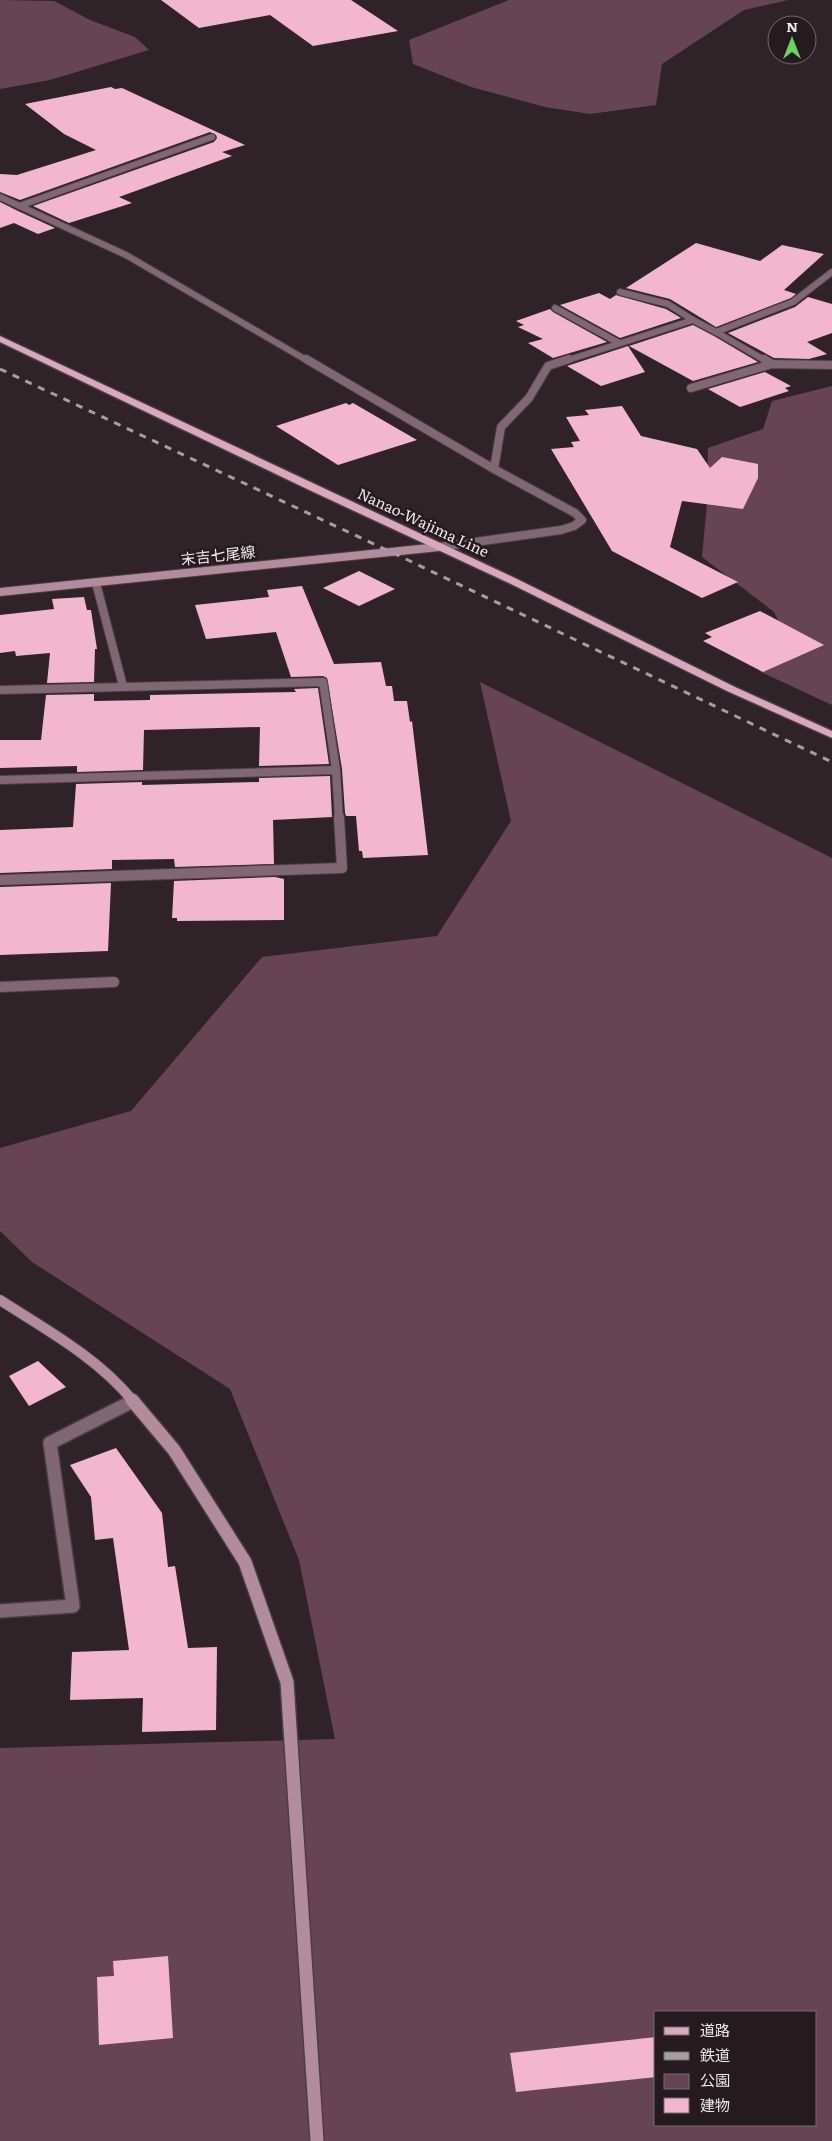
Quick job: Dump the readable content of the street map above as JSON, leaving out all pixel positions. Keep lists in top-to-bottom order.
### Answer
{
  "streets": {
    "main road": ["Nanao-Wajima Line"],
    "street": ["末吉七尾線"]
  },
  "crossings": [
    ["Nanao-Wajima Line", "末吉七尾線"]
  ],
  "legend": [
    "道路",
    "鉄道",
    "公園",
    "建物"
  ],
  "north": "top"
}
